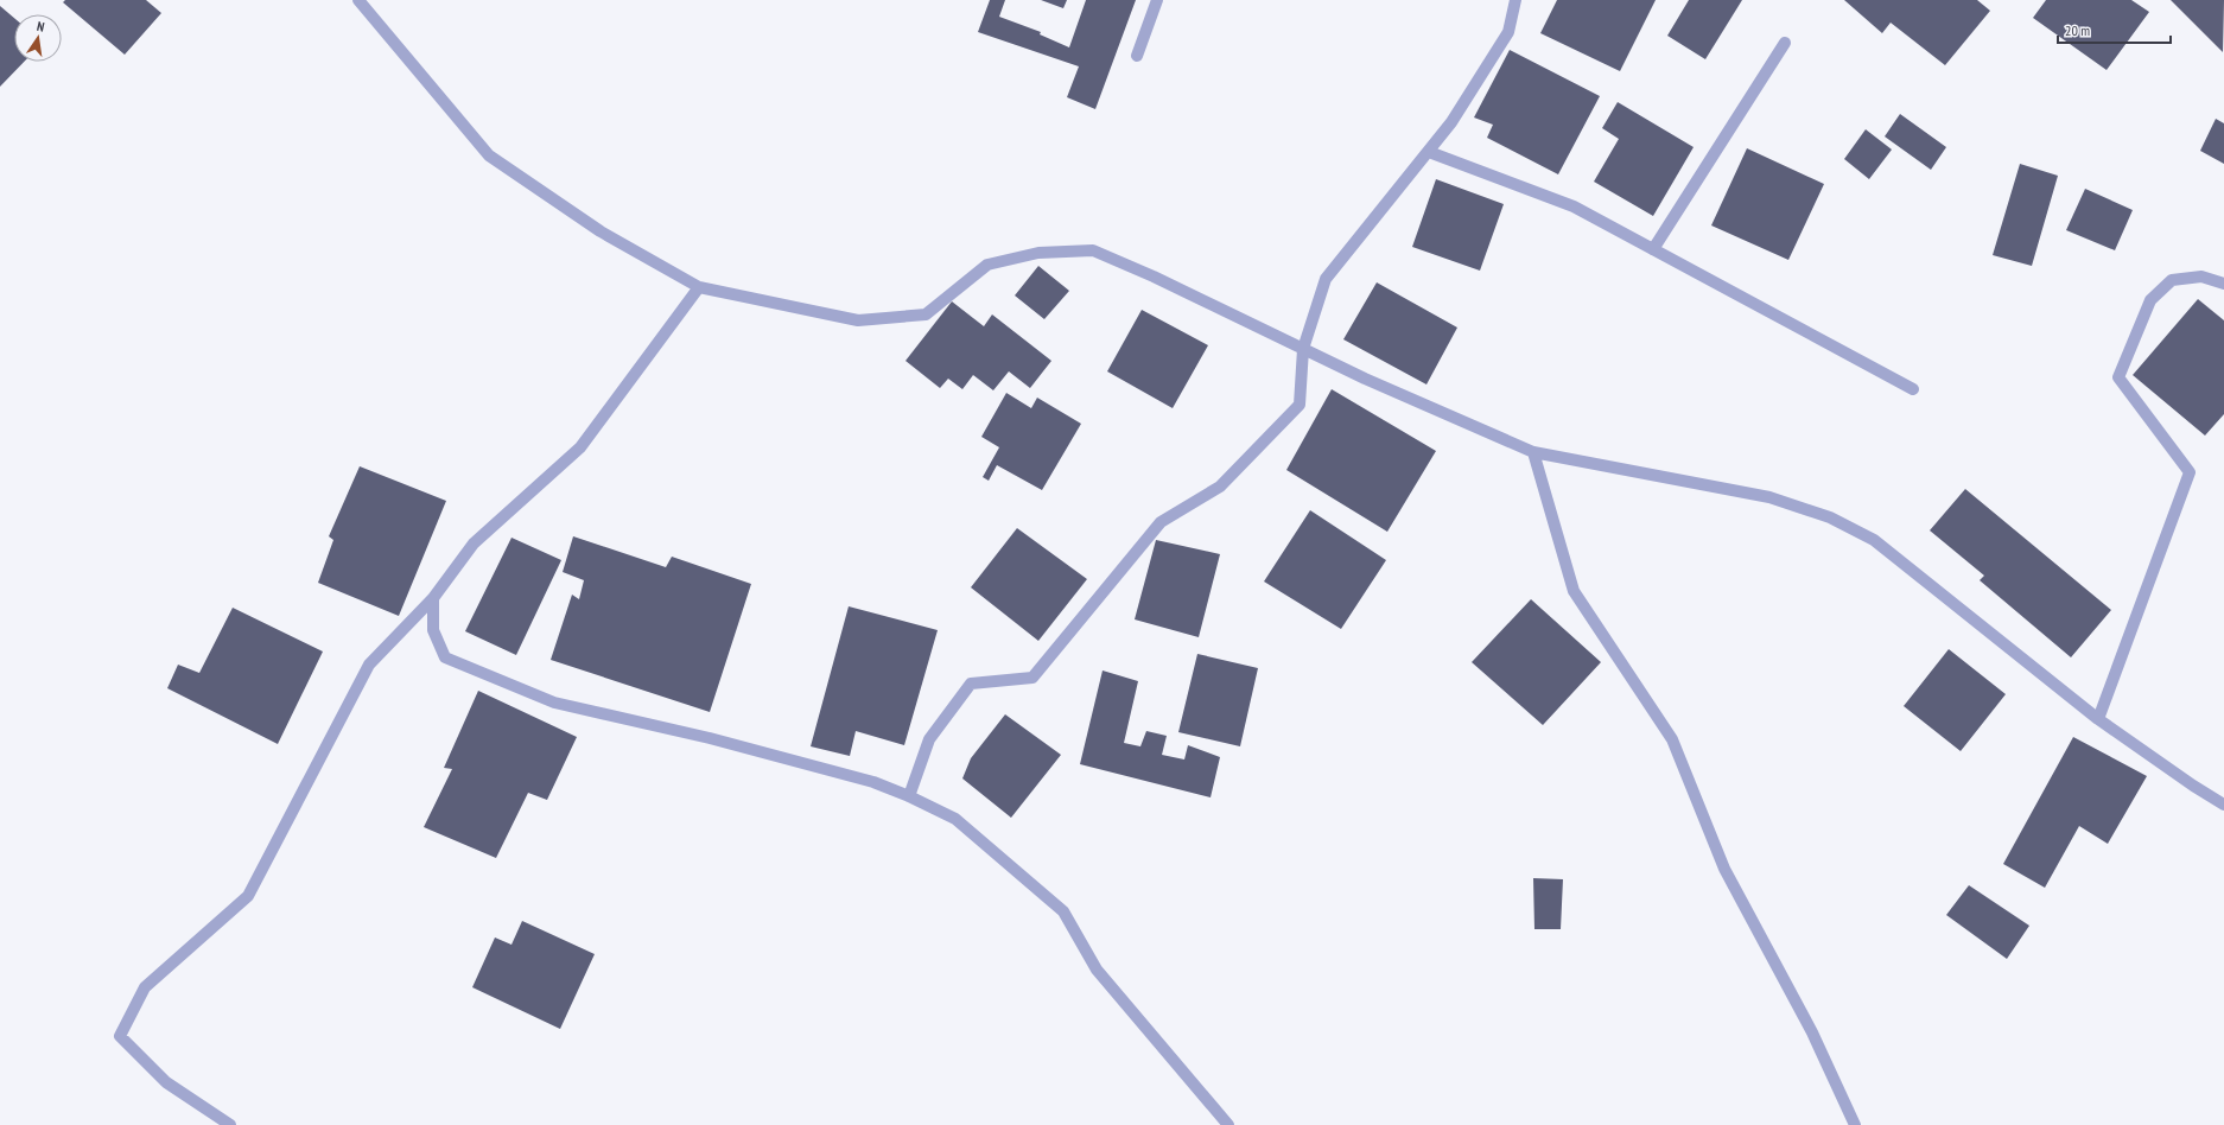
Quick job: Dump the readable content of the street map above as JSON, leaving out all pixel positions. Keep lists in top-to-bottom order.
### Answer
{
  "scale_bar": "20 m",
  "north": "top"
}
